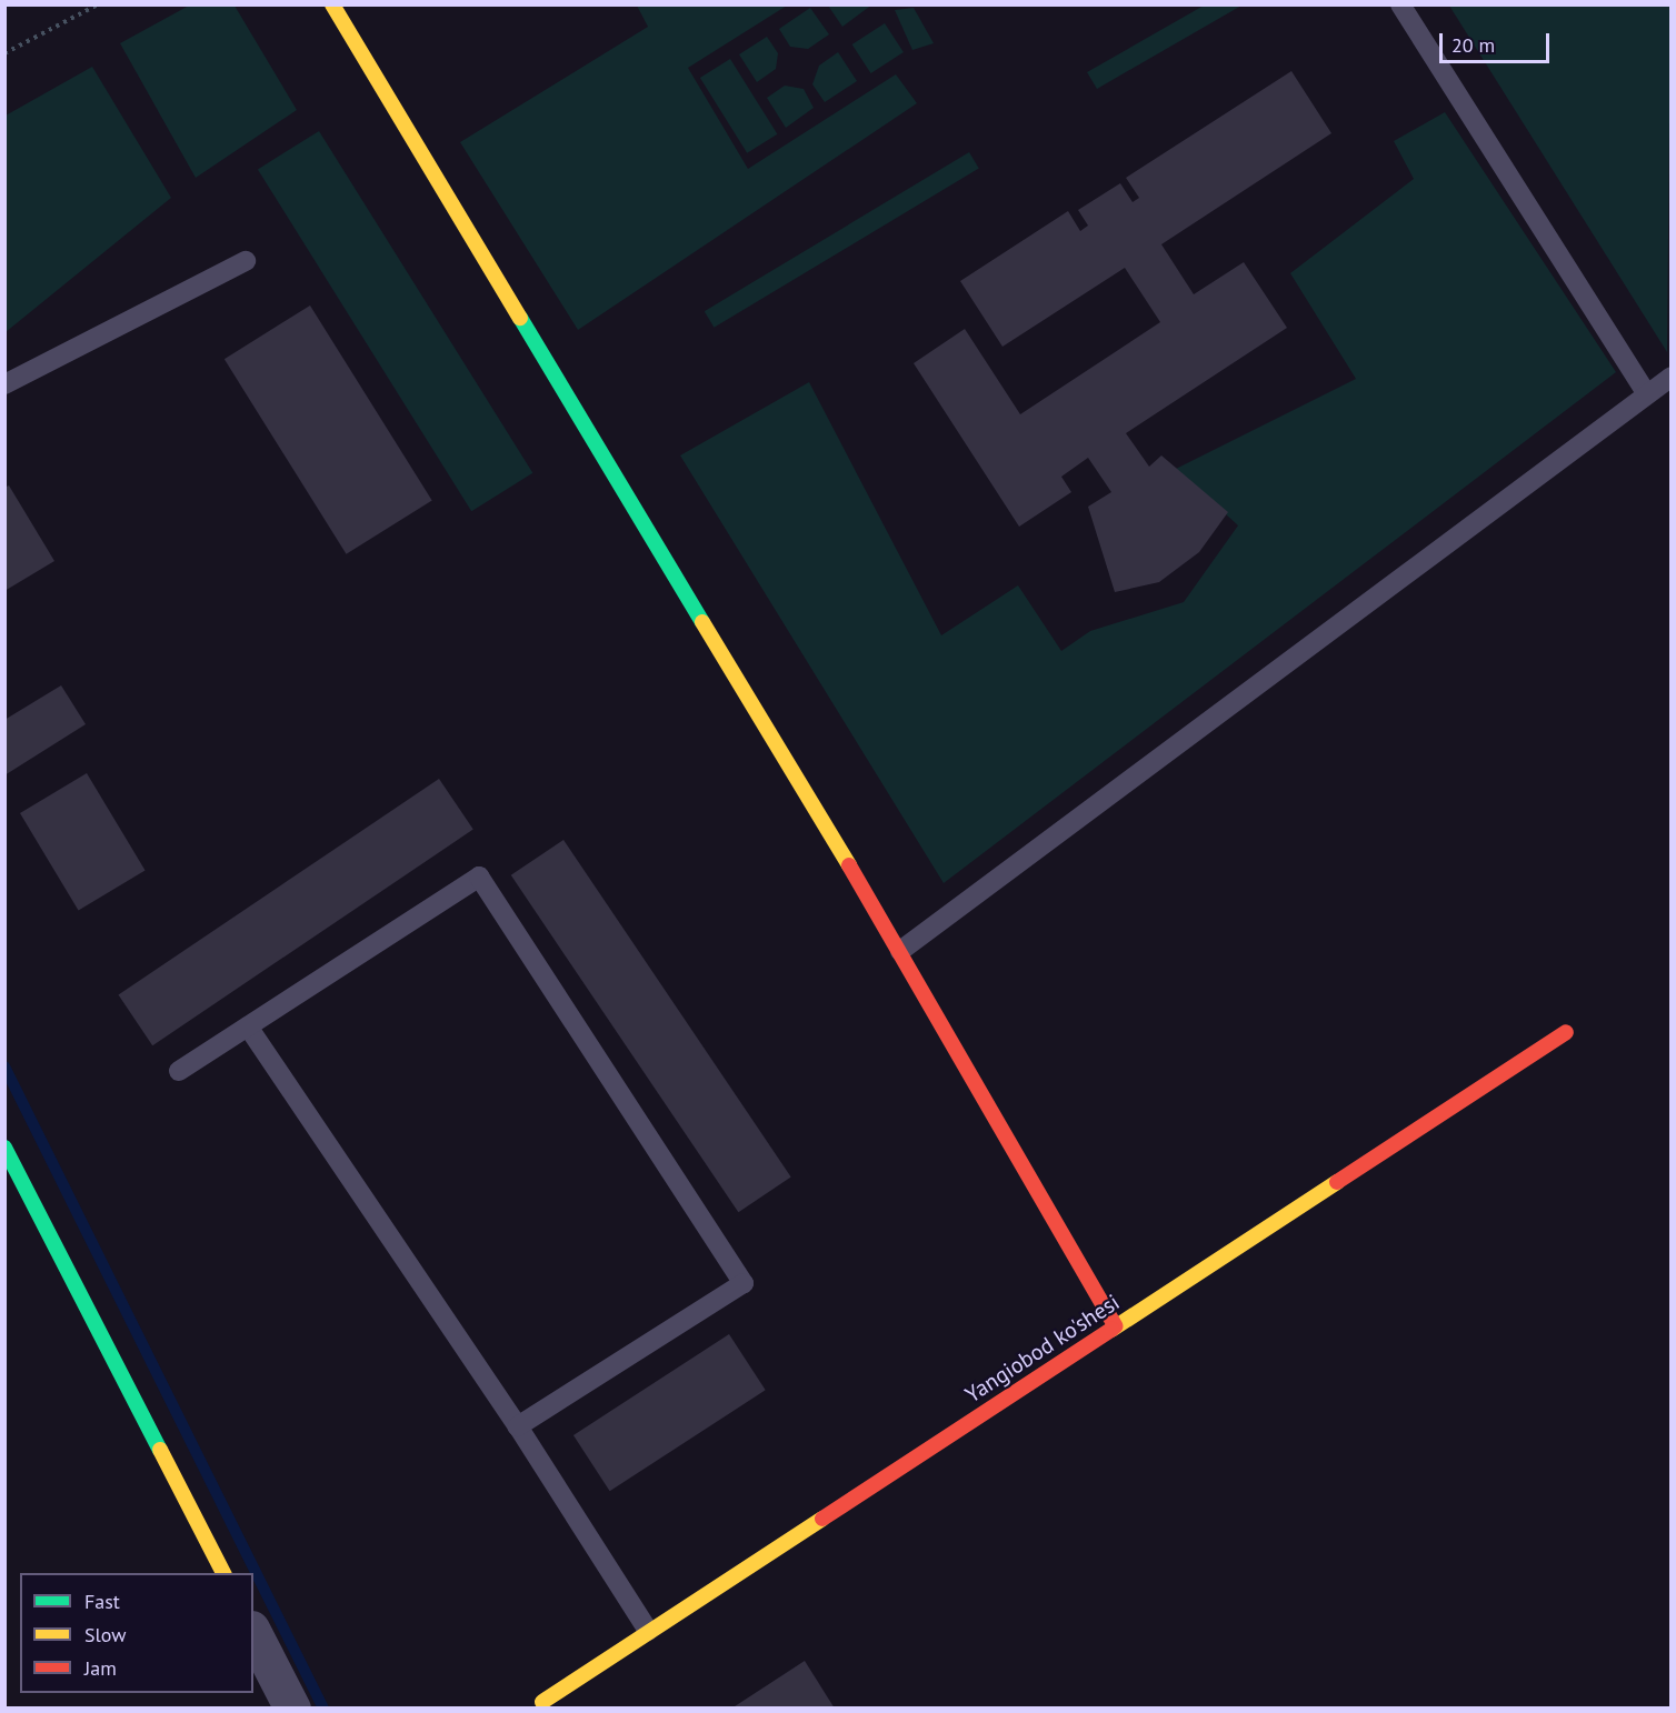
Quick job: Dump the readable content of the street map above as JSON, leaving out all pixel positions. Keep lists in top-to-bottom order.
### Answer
{
  "streets": {
    "street": ["Yangiobod ko'shesi"]
  },
  "legend": ["Fast", "Slow", "Jam"],
  "scale_bar": "20 m"
}
